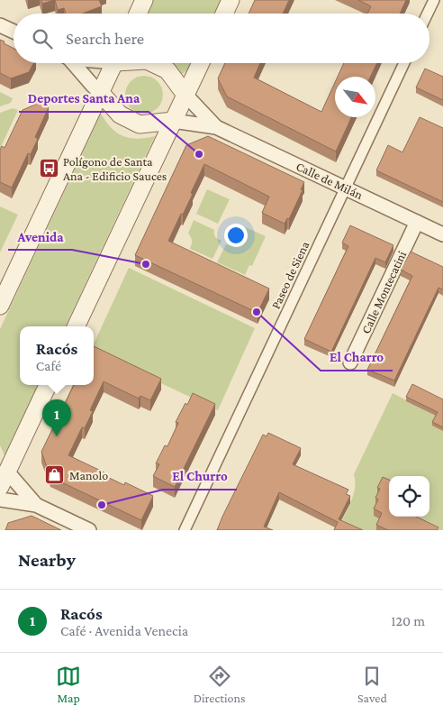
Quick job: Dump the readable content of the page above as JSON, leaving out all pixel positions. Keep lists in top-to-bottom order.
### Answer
{
  "streets": {
    "street": ["Calle de Milán", "Paseo de Siena", "Calle Montecatini"]
  },
  "crossings": [
    ["Calle de Milán", "Paseo de Siena"],
    ["Calle de Milán", "Calle Montecatini"]
  ],
  "places": {
    "other": [
      "Deportes Santa Ana",
      "Avenida",
      "El Charro",
      "El Churro"
    ],
    "bus stop": ["Polígono de Santa Ana - Edificio Sauces"],
    "shop": ["Manolo"]
  },
  "north": "bottom right",
  "page": {
    "search": "Search here",
    "popup": ["Racós", "Café"],
    "pins": "1",
    "heading": "Nearby",
    "list": [
      {
        "mark": "1",
        "name": "Racós",
        "note": "Café · Avenida Venecia",
        "value": "120 m"
      }
    ],
    "nav": ["Map", "Directions", "Saved"]
  }
}
